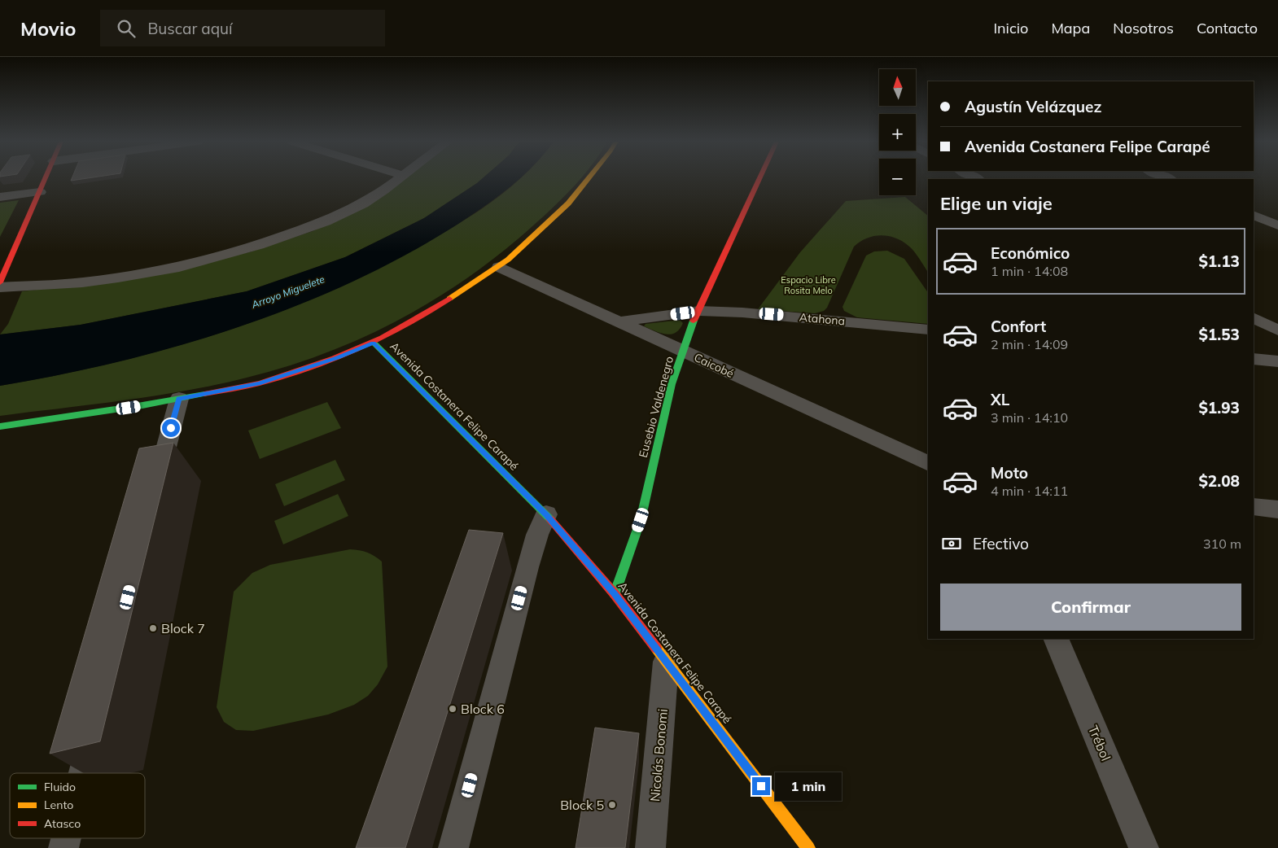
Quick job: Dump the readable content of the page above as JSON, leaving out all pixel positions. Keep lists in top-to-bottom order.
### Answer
{
  "streets": {
    "street": [
      "Atahona",
      "Caicobé",
      "Avenida Costanera Felipe Carapé",
      "Eusebio Valdenegro",
      "Trébol",
      "Nicolás Bonomi"
    ]
  },
  "crossings": [
    ["Atahona", "Caicobé"],
    ["Atahona", "Eusebio Valdenegro"],
    ["Caicobé", "Eusebio Valdenegro"],
    ["Avenida Costanera Felipe Carapé", "Eusebio Valdenegro"],
    ["Avenida Costanera Felipe Carapé", "Nicolás Bonomi"]
  ],
  "water": ["Arroyo Miguelete"],
  "parks": ["Espacio Libre Rosita Melo"],
  "places": ["Block 7", "Block 6", "Block 5"],
  "legend": ["Fluido", "Lento", "Atasco"],
  "north": "top",
  "page": {
    "header": "Movio",
    "search": "Buscar aquí",
    "nav": [
      "Inicio",
      "Mapa",
      "Nosotros",
      "Contacto"
    ],
    "map_buttons": ["+", "−"],
    "banner": ["Agustín Velázquez", "Avenida Costanera Felipe Carapé"],
    "heading": "Elige un viaje",
    "list": [
      {
        "name": "Económico",
        "note": "1 min · 14:08",
        "value": "$1.13"
      },
      {
        "name": "Confort",
        "note": "2 min · 14:09",
        "value": "$1.53"
      },
      {
        "name": "XL",
        "note": "3 min · 14:10",
        "value": "$1.93"
      },
      {
        "name": "Moto",
        "note": "4 min · 14:11",
        "value": "$2.08"
      }
    ],
    "pay": ["Efectivo", "310 m"],
    "buttons": "Confirmar",
    "bubble": "1 min"
  }
}
